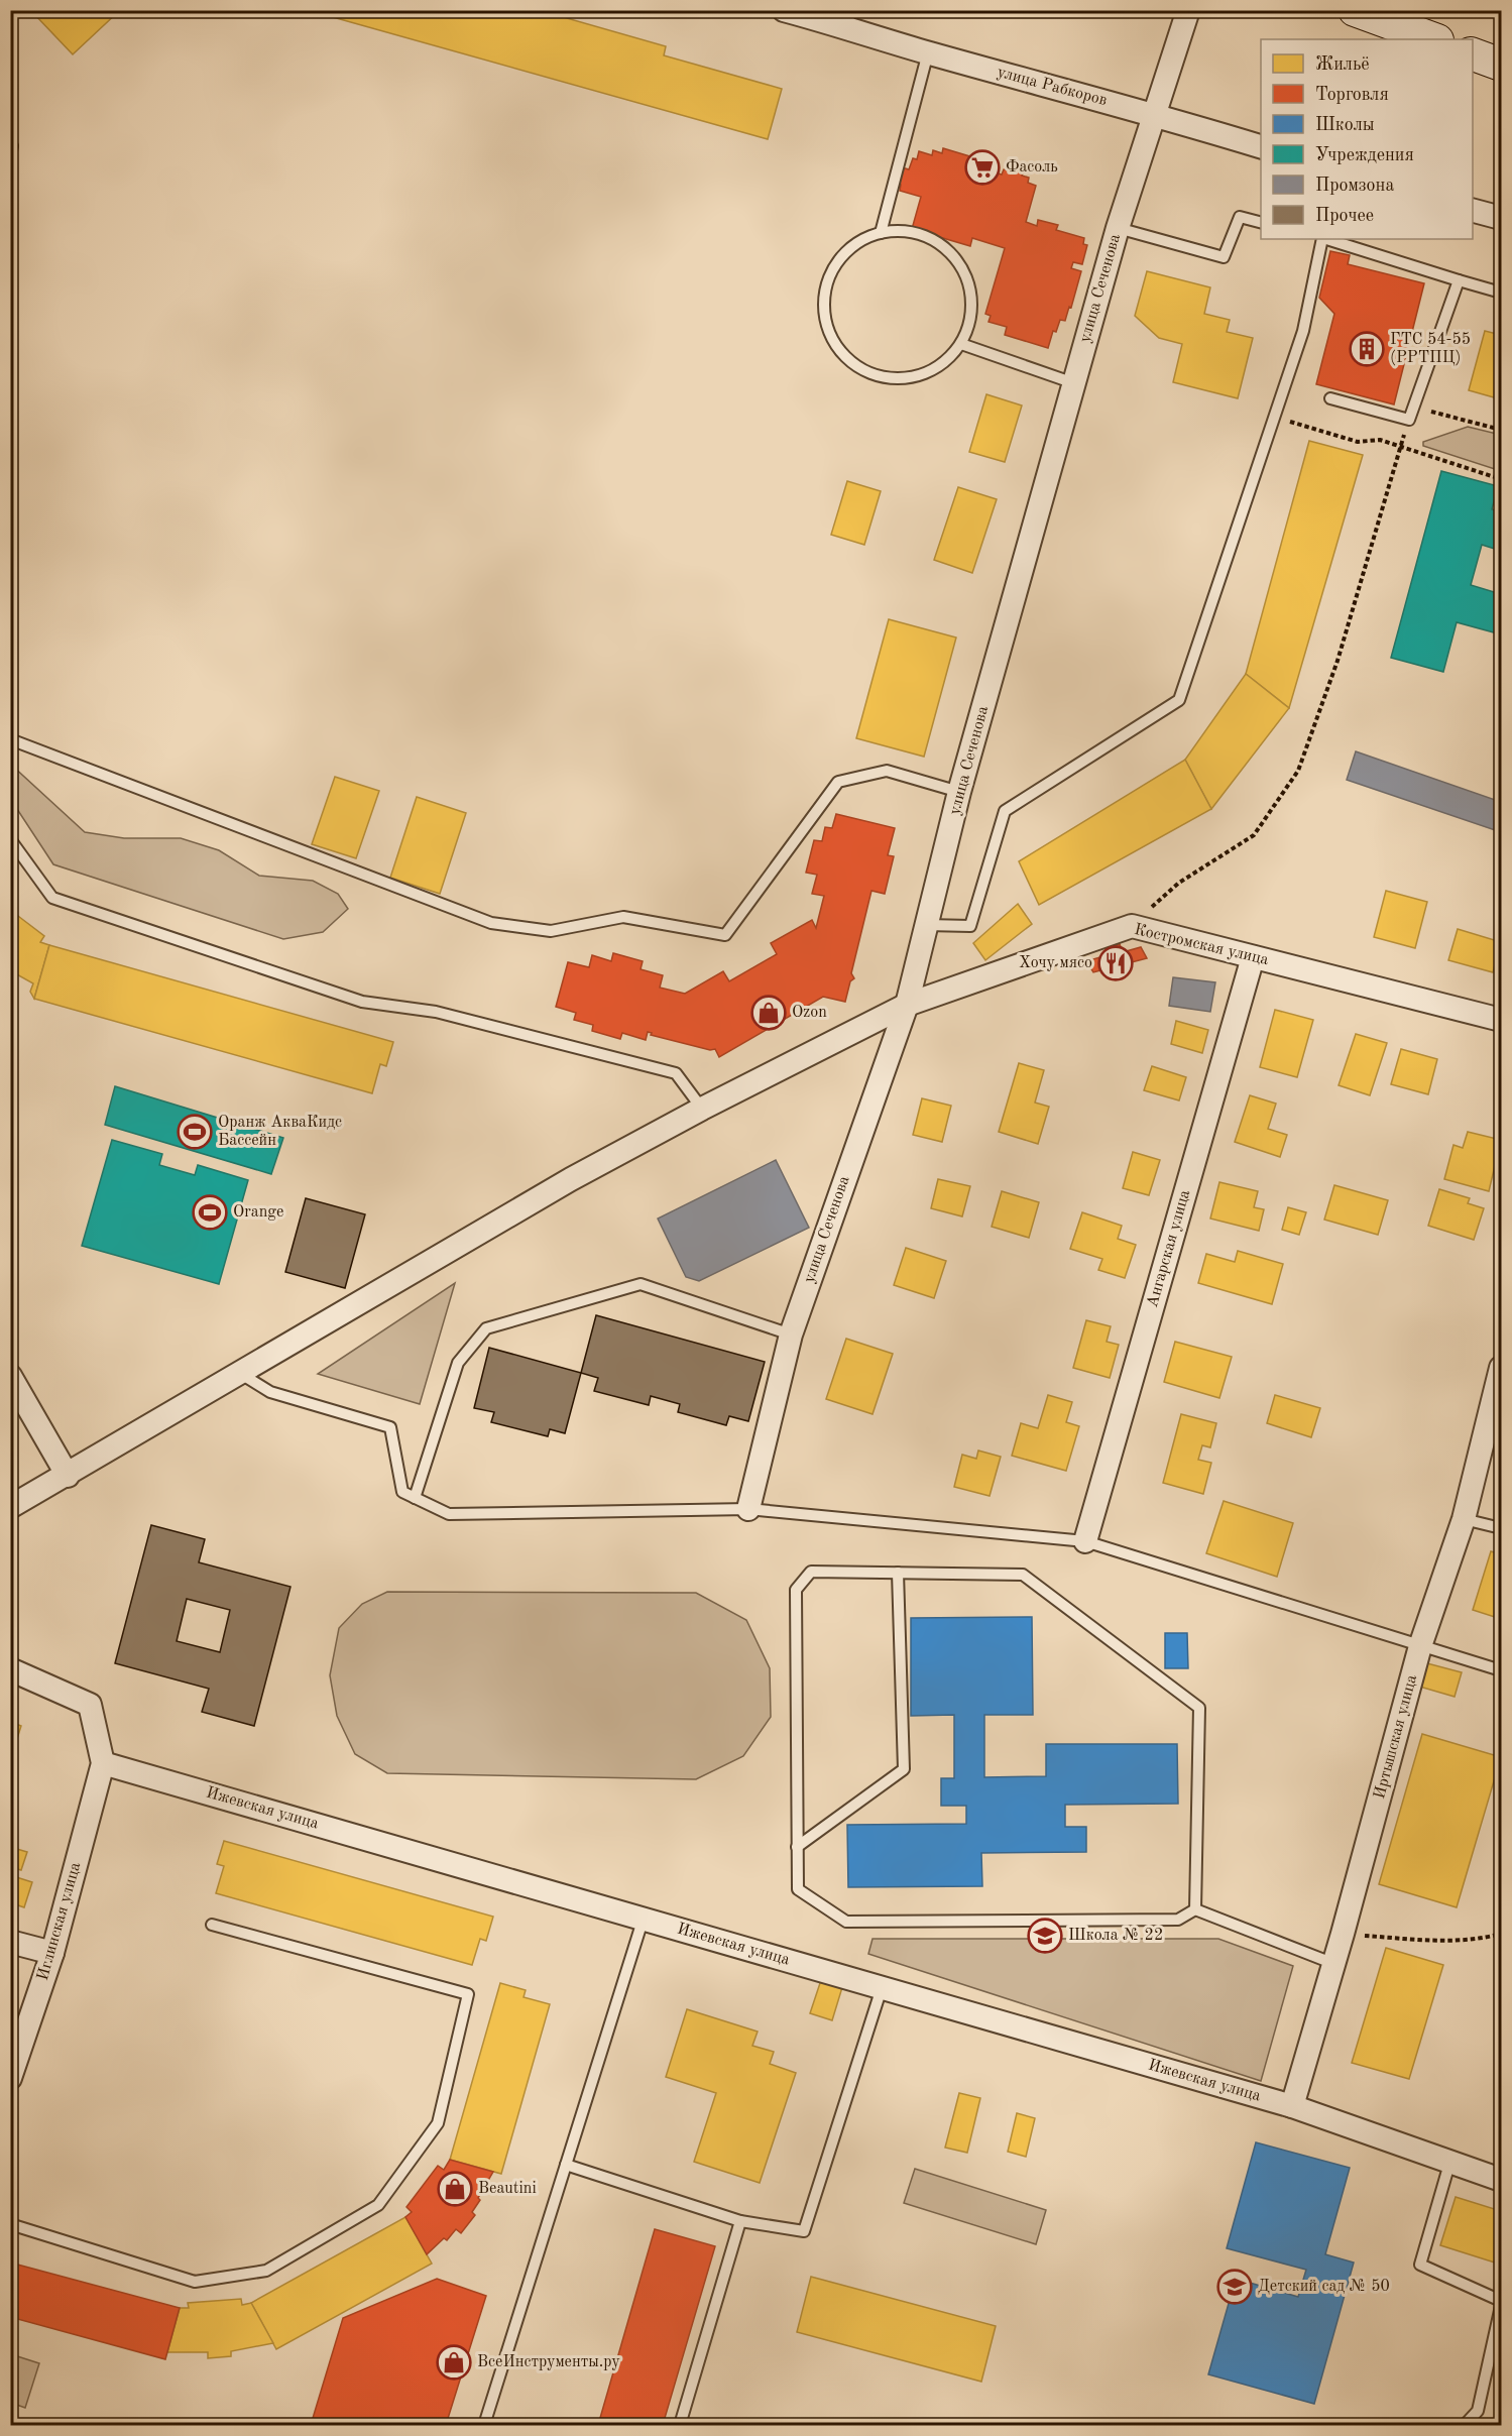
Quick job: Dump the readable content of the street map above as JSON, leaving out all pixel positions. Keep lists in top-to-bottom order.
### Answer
{
  "streets": {
    "street": [
      "улица Рабкоров",
      "улица Сеченова",
      "Костромская улица",
      "Ангарская улица",
      "Иртышская улица",
      "Ижевская улица",
      "Иглинская улица"
    ]
  },
  "crossings": [
    ["улица Рабкоров", "улица Сеченова"],
    ["улица Сеченова", "Костромская улица"],
    ["Костромская улица", "Ангарская улица"],
    ["Иртышская улица", "Ижевская улица"],
    ["Ижевская улица", "Иглинская улица"]
  ],
  "places": {
    "supermarket": ["Фасоль"],
    "building": ["ГТС 54-55 (РРТПЦ)"],
    "restaurant": ["Хочу мясо"],
    "shop": ["Ozon", "Beautini", "ВсеИнструменты.ру"],
    "sports": ["Оранж АкваКидс Бассейн", "Orange"],
    "school or university": ["Школа № 22", "Детский сад № 50"]
  },
  "legend": [
    "Жильё",
    "Торговля",
    "Школы",
    "Учреждения",
    "Промзона",
    "Прочее"
  ]
}
